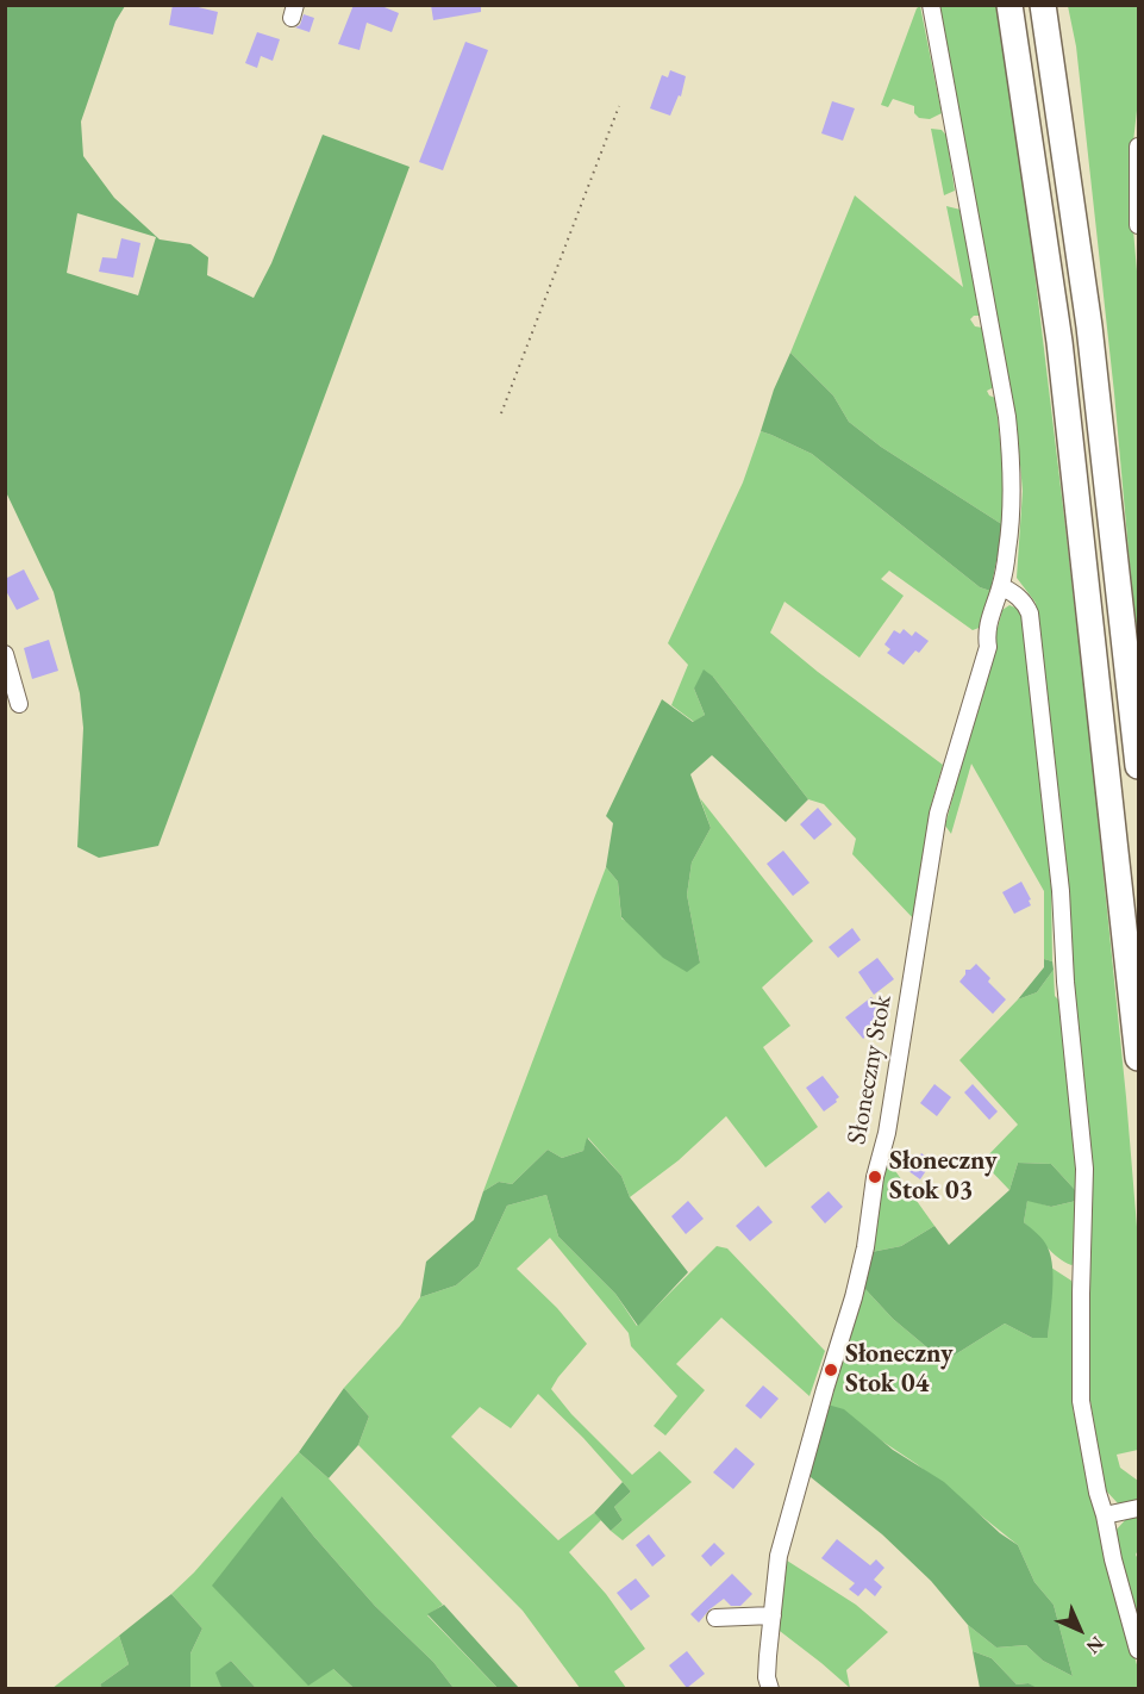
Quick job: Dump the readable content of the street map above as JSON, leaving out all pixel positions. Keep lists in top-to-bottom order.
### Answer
{
  "streets": {
    "street": ["Słoneczny Stok"]
  },
  "places": ["Słoneczny Stok 03", "Słoneczny Stok 04"],
  "north": "bottom right"
}
